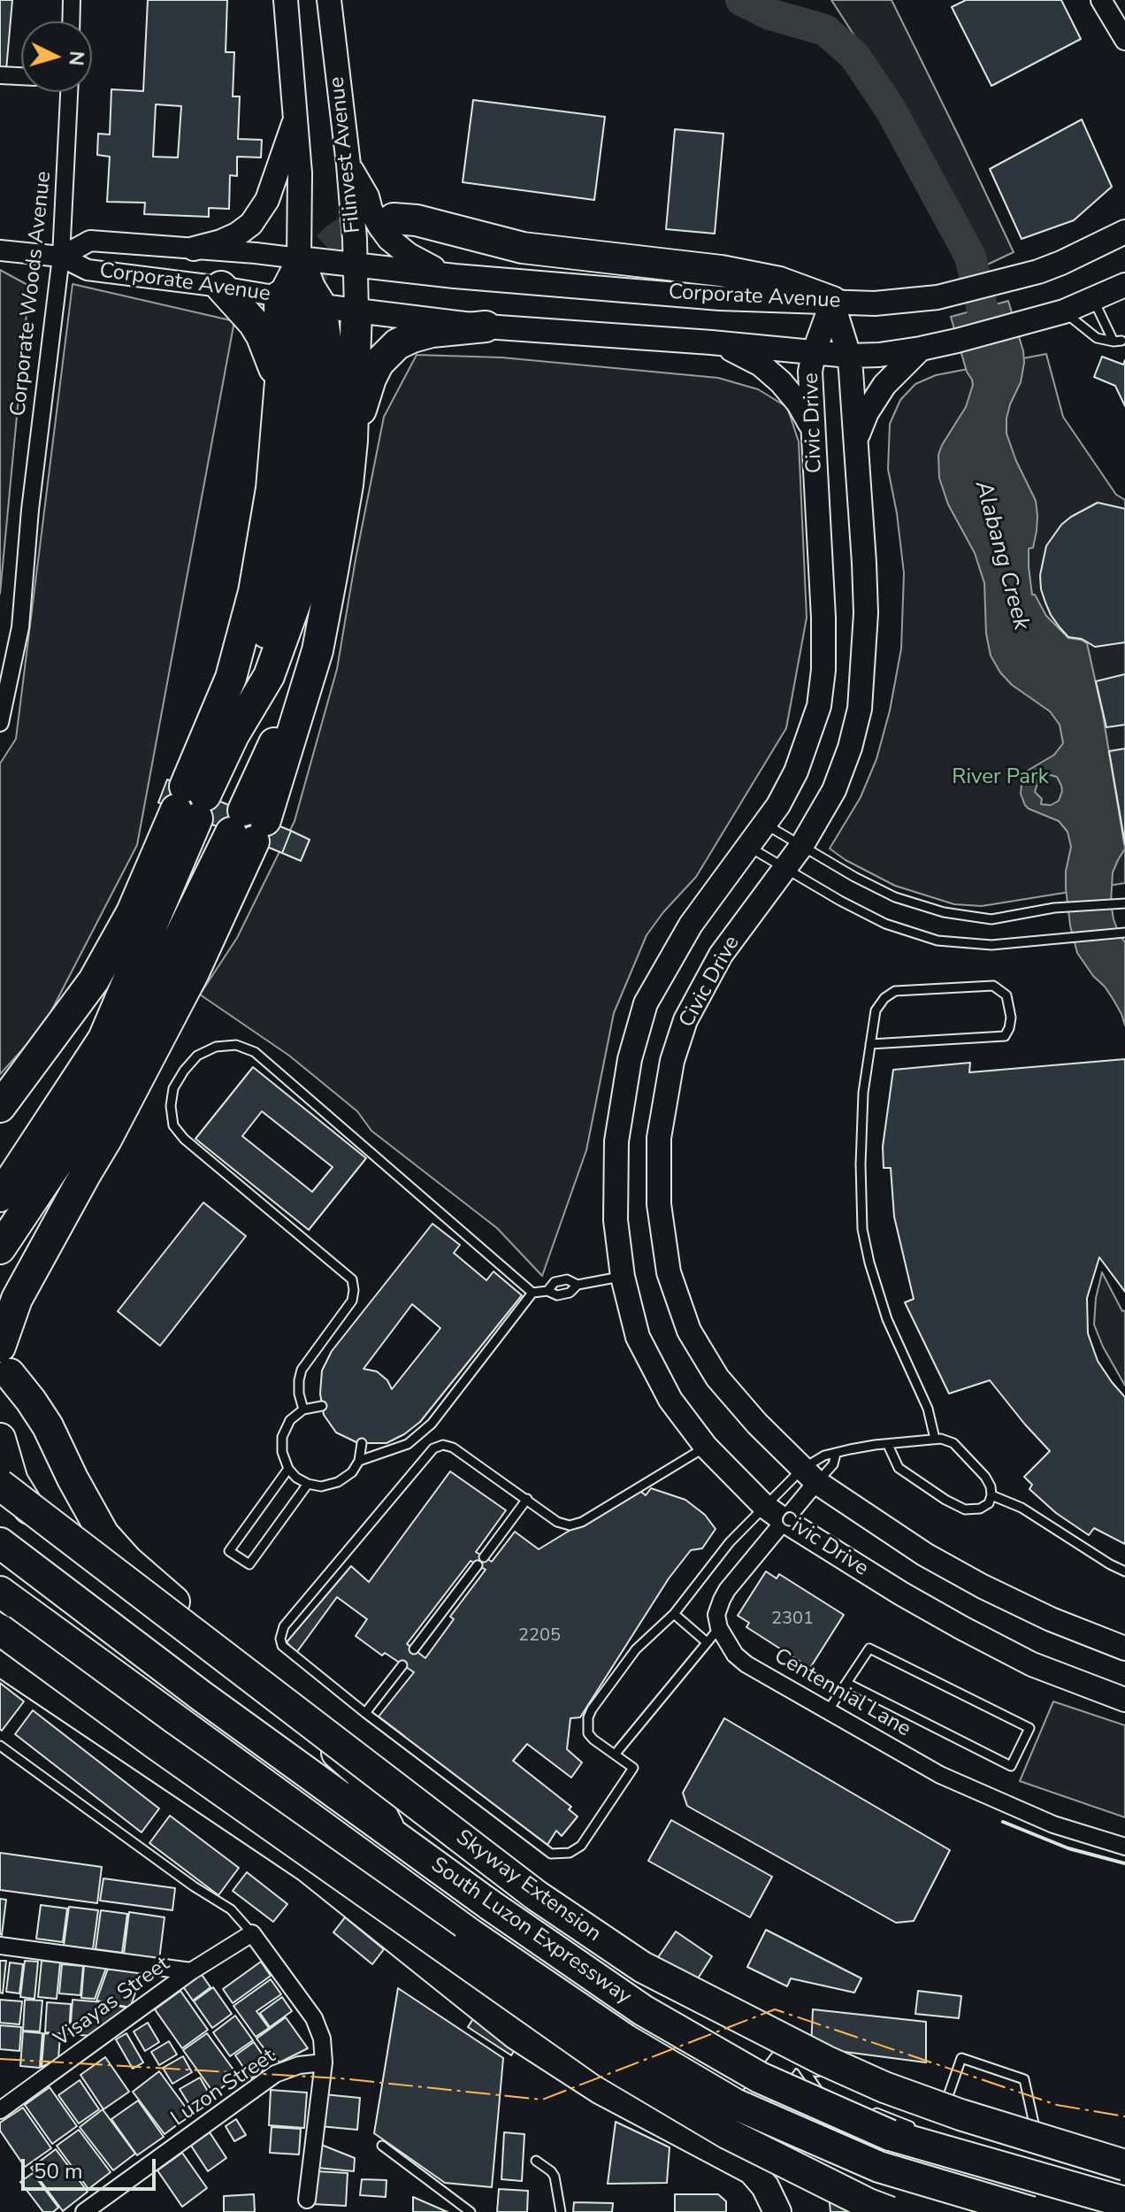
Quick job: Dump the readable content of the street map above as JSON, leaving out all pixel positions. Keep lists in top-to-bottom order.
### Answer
{
  "streets": {
    "highway": ["Skyway Extension", "South Luzon Expressway"],
    "main road": ["Filinvest Avenue", "Corporate Avenue", "Civic Drive"],
    "street": [
      "Corporate Woods Avenue",
      "Centennial Lane",
      "Visayas Street",
      "Luzon Street"
    ]
  },
  "crossings": [
    ["Filinvest Avenue", "Corporate Avenue"],
    ["Corporate Avenue", "Corporate Woods Avenue"],
    ["Corporate Avenue", "Civic Drive"]
  ],
  "water": ["Alabang Creek"],
  "parks": ["River Park"],
  "house_numbers": ["2301", "2205"],
  "scale_bar": "50 m",
  "north": "right"
}
